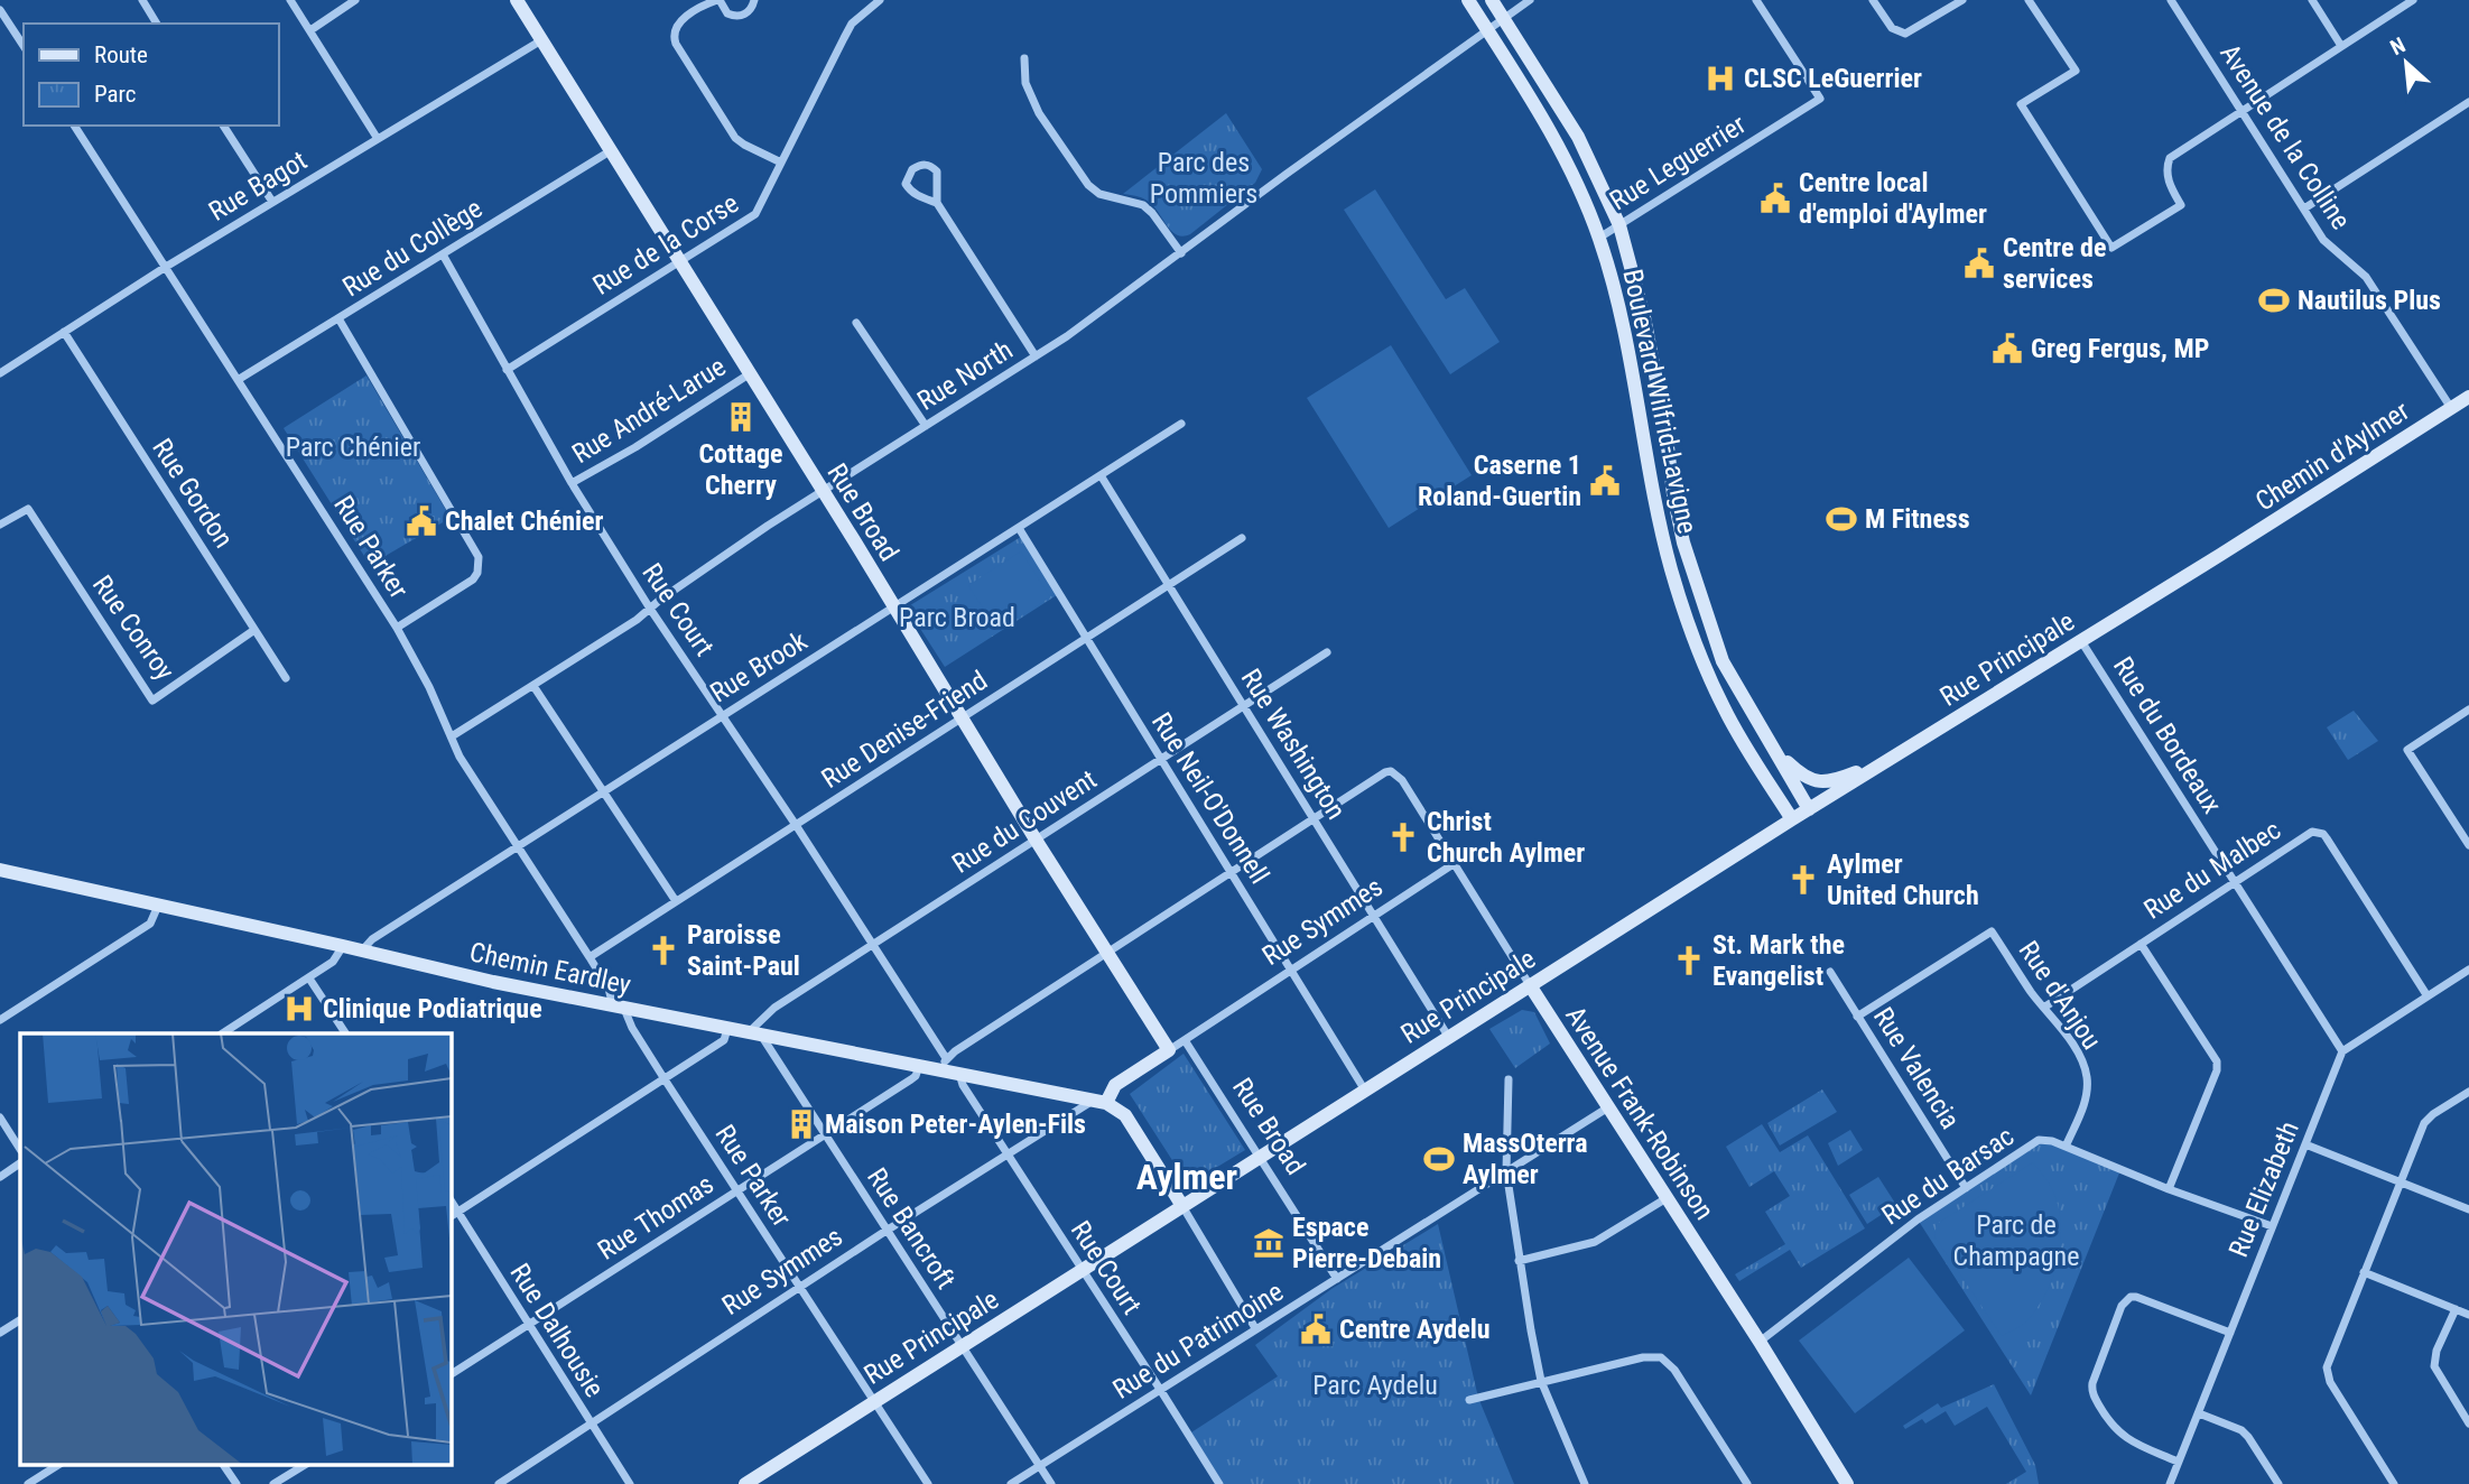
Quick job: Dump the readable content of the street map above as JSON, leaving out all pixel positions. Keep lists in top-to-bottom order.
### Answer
{
  "streets": {
    "main road": [
      "Boulevard Wilfrid-Lavigne",
      "Chemin d'Aylmer",
      "Rue Broad",
      "Rue Principale",
      "Rue Symmes",
      "Chemin Eardley",
      "Avenue Frank-Robinson"
    ],
    "street": [
      "Avenue de la Colline",
      "Rue Leguerrier",
      "Rue Bagot",
      "Rue de la Corse",
      "Rue du Collège",
      "Rue North",
      "Rue André-Larue",
      "Rue Gordon",
      "Rue Parker",
      "Rue Court",
      "Rue Conroy",
      "Rue Brook",
      "Rue Denise-Friend",
      "Rue du Bordeaux",
      "Rue Washington",
      "Rue Neil-O'Donnell",
      "Rue du Couvent",
      "Rue du Malbec",
      "Rue d'Anjou",
      "Rue Valencia",
      "Rue du Barsac",
      "Rue Elizabeth",
      "Rue Thomas",
      "Rue Bancroft",
      "Rue Dalhousie",
      "Rue du Patrimoine"
    ]
  },
  "crossings": [
    ["Avenue de la Colline", "Chemin d'Aylmer"],
    ["Rue Leguerrier", "Boulevard Wilfrid-Lavigne"],
    ["Rue Bagot", "Rue Gordon"],
    ["Rue Bagot", "Rue Broad"],
    ["Rue Bagot", "Rue Parker"],
    ["Rue de la Corse", "Rue Broad"],
    ["Rue de la Corse", "Rue Court"],
    ["Rue du Collège", "Rue Broad"],
    ["Rue du Collège", "Rue Parker"],
    ["Rue du Collège", "Rue Court"],
    ["Rue North", "Boulevard Wilfrid-Lavigne"],
    ["Rue North", "Rue Broad"],
    ["Rue North", "Rue Parker"],
    ["Rue North", "Rue Court"],
    ["Boulevard Wilfrid-Lavigne", "Rue Principale"],
    ["Rue André-Larue", "Rue Broad"],
    ["Rue André-Larue", "Rue Court"],
    ["Chemin d'Aylmer", "Rue Principale"],
    ["Rue Gordon", "Rue Conroy"],
    ["Rue Broad", "Rue Principale"],
    ["Rue Broad", "Rue Brook"],
    ["Rue Broad", "Rue Denise-Friend"],
    ["Rue Broad", "Rue du Couvent"],
    ["Rue Broad", "Rue Symmes"],
    ["Rue Broad", "Rue du Patrimoine"],
    ["Rue Parker", "Rue Principale"],
    ["Rue Parker", "Rue Brook"],
    ["Rue Parker", "Rue Denise-Friend"],
    ["Rue Parker", "Rue Symmes"],
    ["Rue Parker", "Chemin Eardley"],
    ["Rue Parker", "Rue Thomas"],
    ["Rue Court", "Rue Principale"],
    ["Rue Court", "Rue Brook"],
    ["Rue Court", "Rue Denise-Friend"],
    ["Rue Court", "Rue du Couvent"],
    ["Rue Court", "Rue Symmes"],
    ["Rue Court", "Chemin Eardley"],
    ["Rue Court", "Rue du Patrimoine"],
    ["Rue Principale", "Rue du Bordeaux"],
    ["Rue Principale", "Rue Washington"],
    ["Rue Principale", "Rue Neil-O'Donnell"],
    ["Rue Principale", "Avenue Frank-Robinson"],
    ["Rue Principale", "Rue Bancroft"],
    ["Rue Brook", "Rue Washington"],
    ["Rue Brook", "Rue Neil-O'Donnell"],
    ["Rue Brook", "Chemin Eardley"],
    ["Rue Denise-Friend", "Rue Washington"],
    ["Rue Denise-Friend", "Rue Neil-O'Donnell"],
    ["Rue du Bordeaux", "Rue du Malbec"],
    ["Rue du Bordeaux", "Rue Elizabeth"],
    ["Rue Washington", "Rue du Couvent"],
    ["Rue Washington", "Rue Symmes"],
    ["Rue Washington", "Avenue Frank-Robinson"],
    ["Rue Neil-O'Donnell", "Rue du Couvent"],
    ["Rue Neil-O'Donnell", "Rue Symmes"],
    ["Rue du Couvent", "Chemin Eardley"],
    ["Rue du Couvent", "Rue Bancroft"],
    ["Rue du Malbec", "Rue d'Anjou"],
    ["Rue Symmes", "Chemin Eardley"],
    ["Rue Symmes", "Avenue Frank-Robinson"],
    ["Rue Symmes", "Rue Bancroft"],
    ["Rue Symmes", "Rue Dalhousie"],
    ["Chemin Eardley", "Rue Thomas"],
    ["Chemin Eardley", "Rue Bancroft"],
    ["Rue d'Anjou", "Rue Valencia"],
    ["Rue d'Anjou", "Rue du Barsac"],
    ["Rue Valencia", "Rue du Barsac"],
    ["Avenue Frank-Robinson", "Rue du Barsac"],
    ["Avenue Frank-Robinson", "Rue du Patrimoine"],
    ["Rue du Barsac", "Rue Elizabeth"],
    ["Rue Thomas", "Rue Bancroft"],
    ["Rue Thomas", "Rue Dalhousie"],
    ["Rue Bancroft", "Rue du Patrimoine"]
  ],
  "districts": ["Aylmer"],
  "parks": [
    "Parc des Pommiers",
    "Parc Chénier",
    "Parc Broad",
    "Parc de Champagne",
    "Parc Aydelu"
  ],
  "places": {
    "hospital": ["CLSC LeGuerrier", "Clinique Podiatrique"],
    "public building": [
      "Centre local d'emploi d'Aylmer",
      "Centre de services",
      "Greg Fergus, MP",
      "Caserne 1 Roland-Guertin",
      "Chalet Chénier",
      "Centre Aydelu"
    ],
    "sports": ["Nautilus Plus", "M Fitness", "MassOterra Aylmer"],
    "building": ["Cottage Cherry", "Maison Peter-Aylen-Fils"],
    "church": [
      "Christ Church Aylmer",
      "Aylmer United Church",
      "Paroisse Saint-Paul",
      "St. Mark the Evangelist"
    ],
    "museum": ["Espace Pierre-Debain"]
  },
  "legend": ["Route", "Parc"],
  "north": "top left"
}
